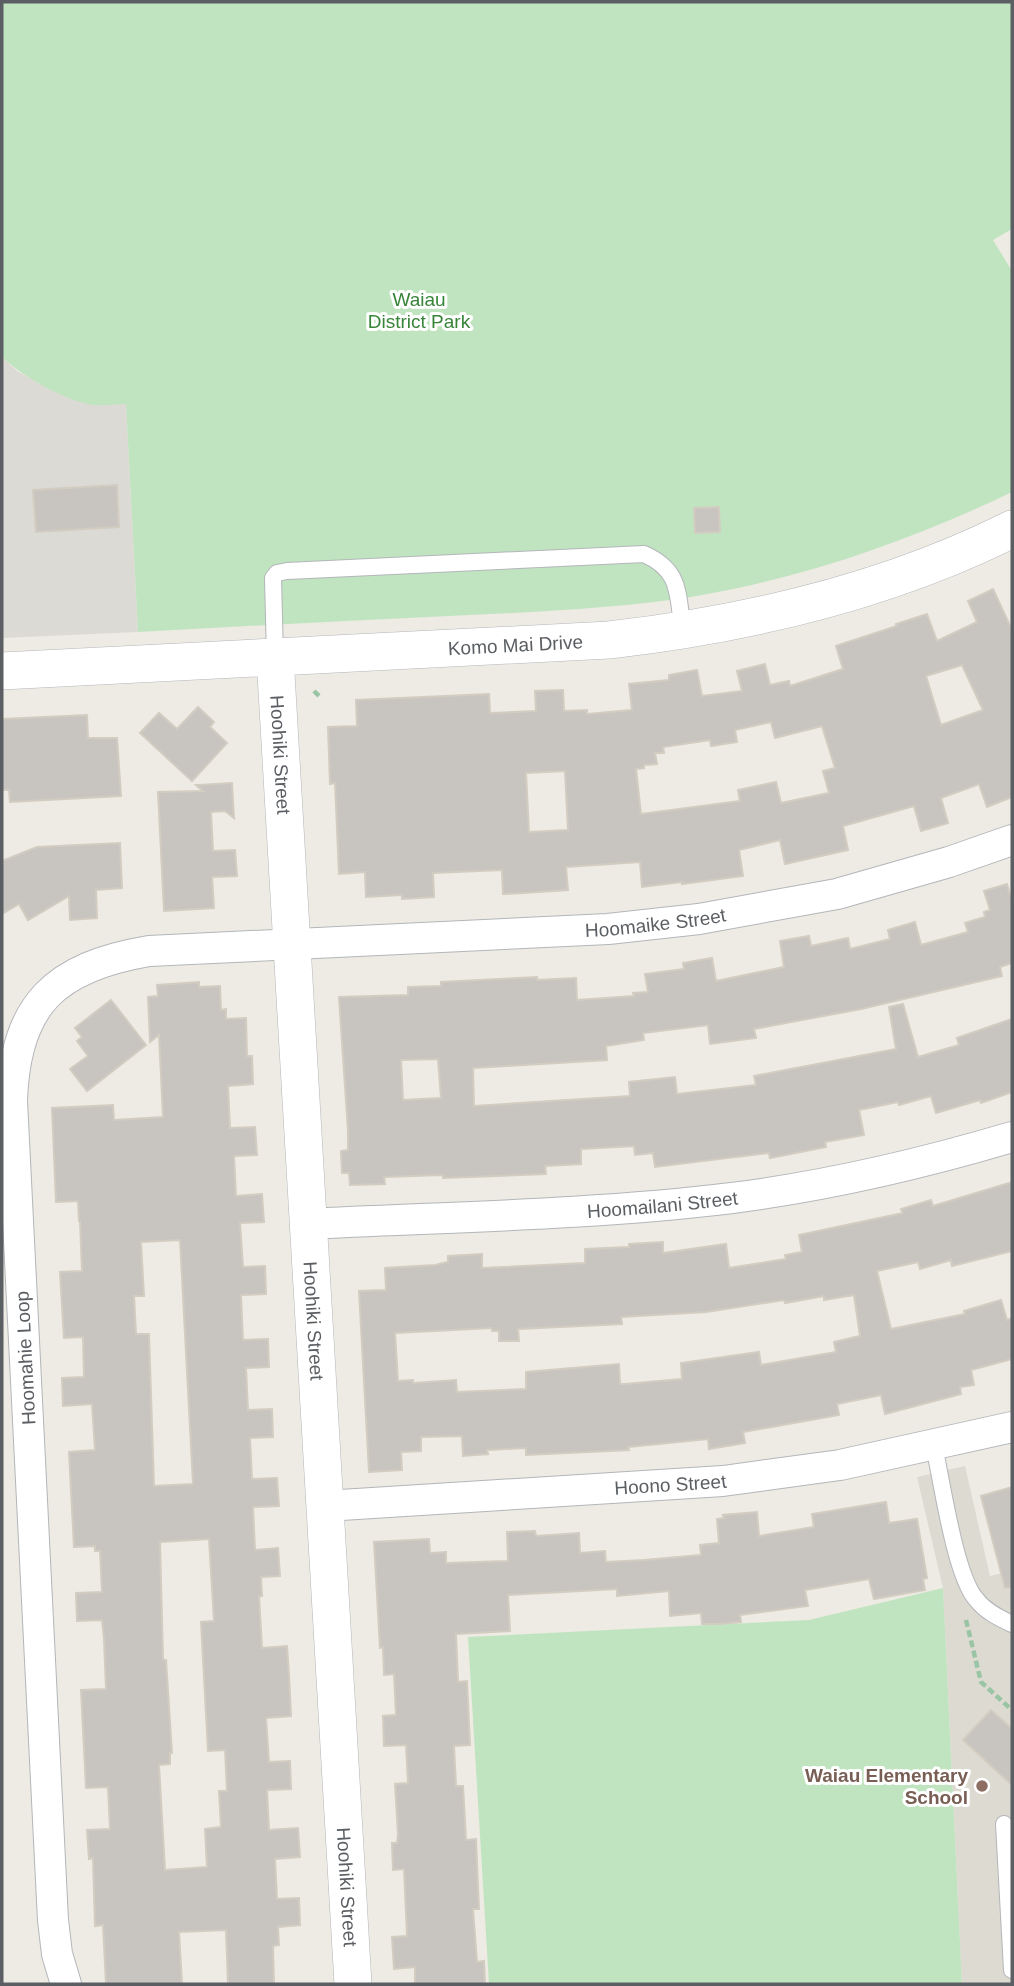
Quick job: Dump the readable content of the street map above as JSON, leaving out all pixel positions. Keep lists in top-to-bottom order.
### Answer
{
  "streets": {
    "street": [
      "Komo Mai Drive",
      "Hoohiki Street",
      "Hoomaike Street",
      "Hoomailani Street",
      "Hoomahie Loop",
      "Hoono Street"
    ]
  },
  "crossings": [
    ["Komo Mai Drive", "Hoohiki Street"],
    ["Hoohiki Street", "Hoomaike Street"],
    ["Hoohiki Street", "Hoomailani Street"],
    ["Hoohiki Street", "Hoomahie Loop"],
    ["Hoohiki Street", "Hoono Street"],
    ["Hoomaike Street", "Hoomahie Loop"]
  ],
  "parks": ["Waiau District Park"],
  "places": ["Waiau Elementary School"]
}
